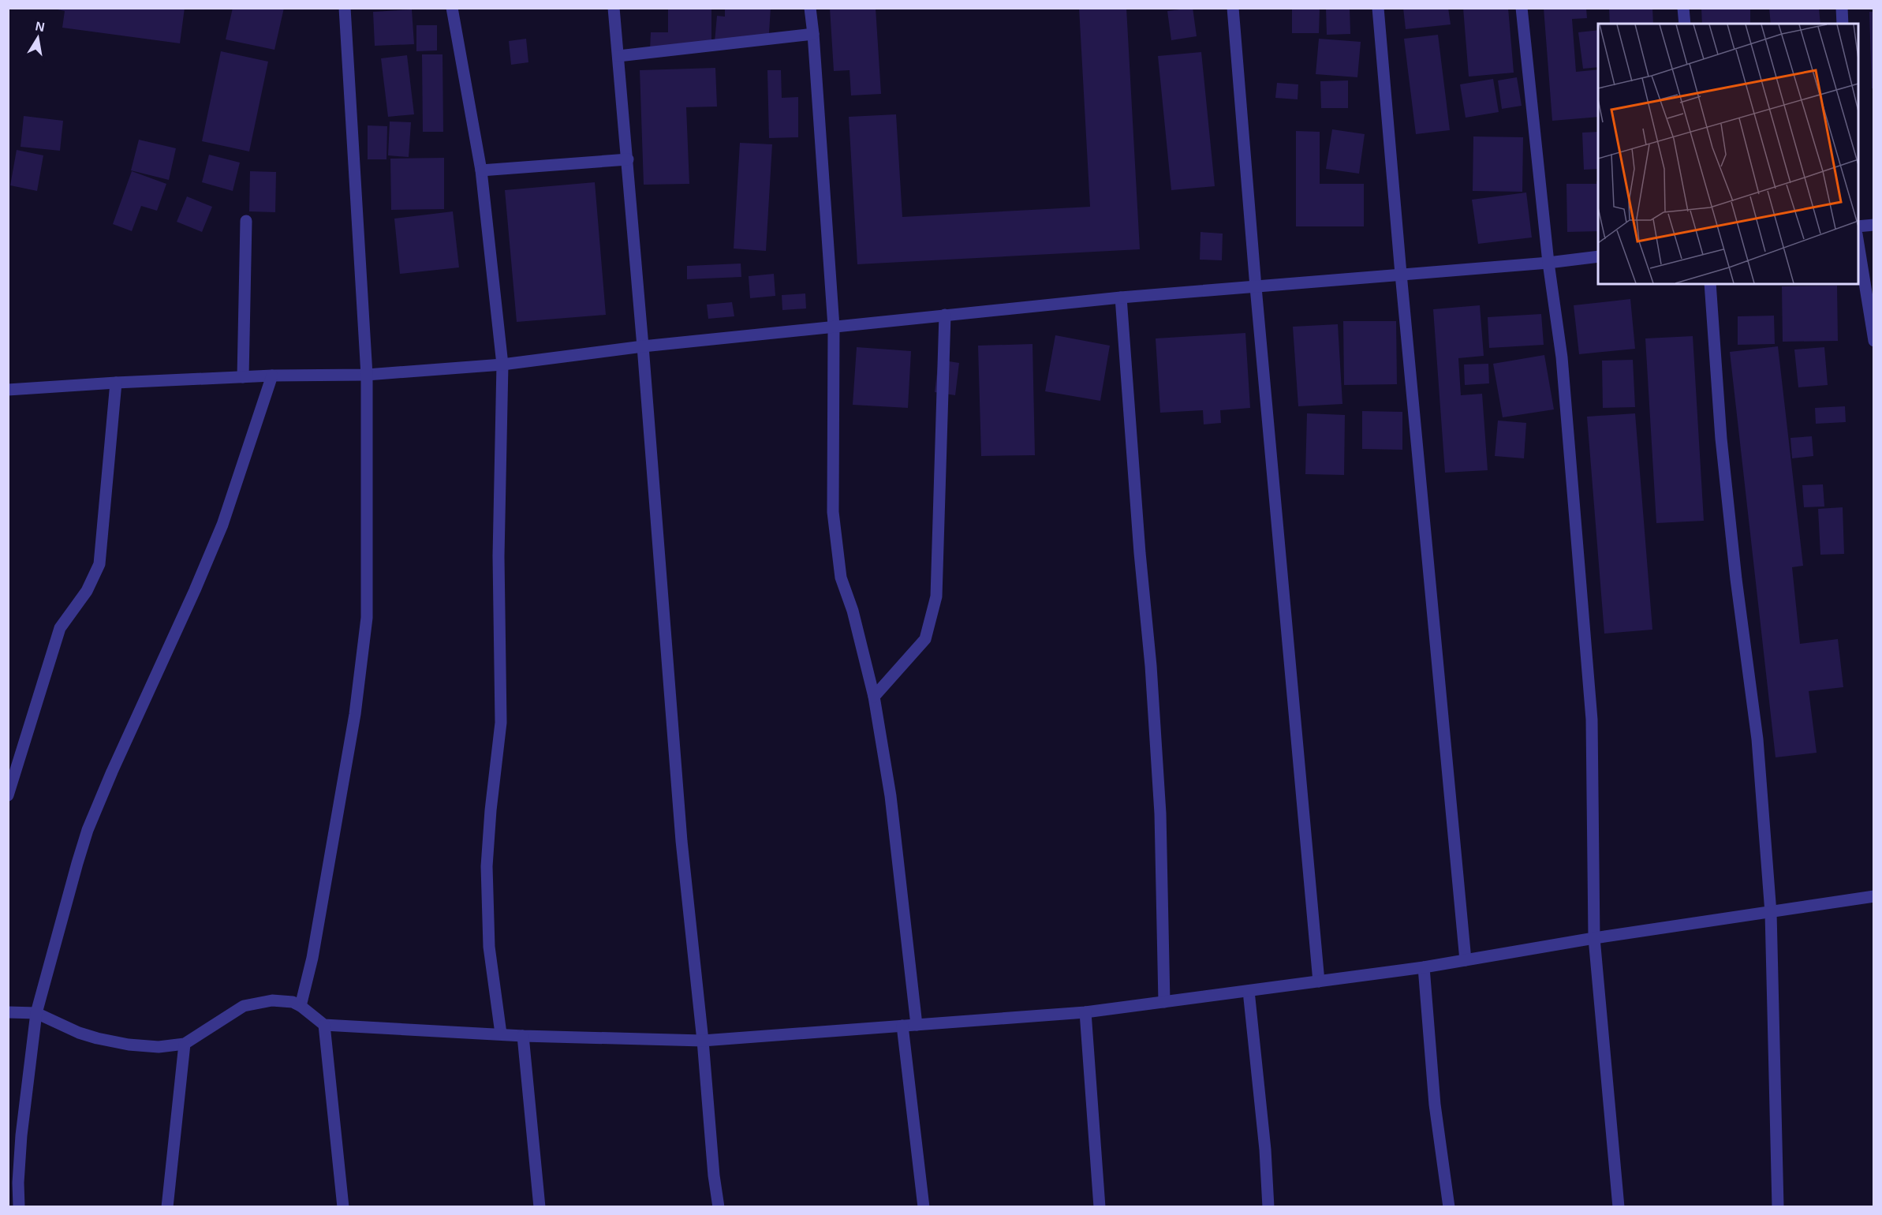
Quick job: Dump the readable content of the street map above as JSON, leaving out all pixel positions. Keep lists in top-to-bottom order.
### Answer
{
  "north": "top"
}
